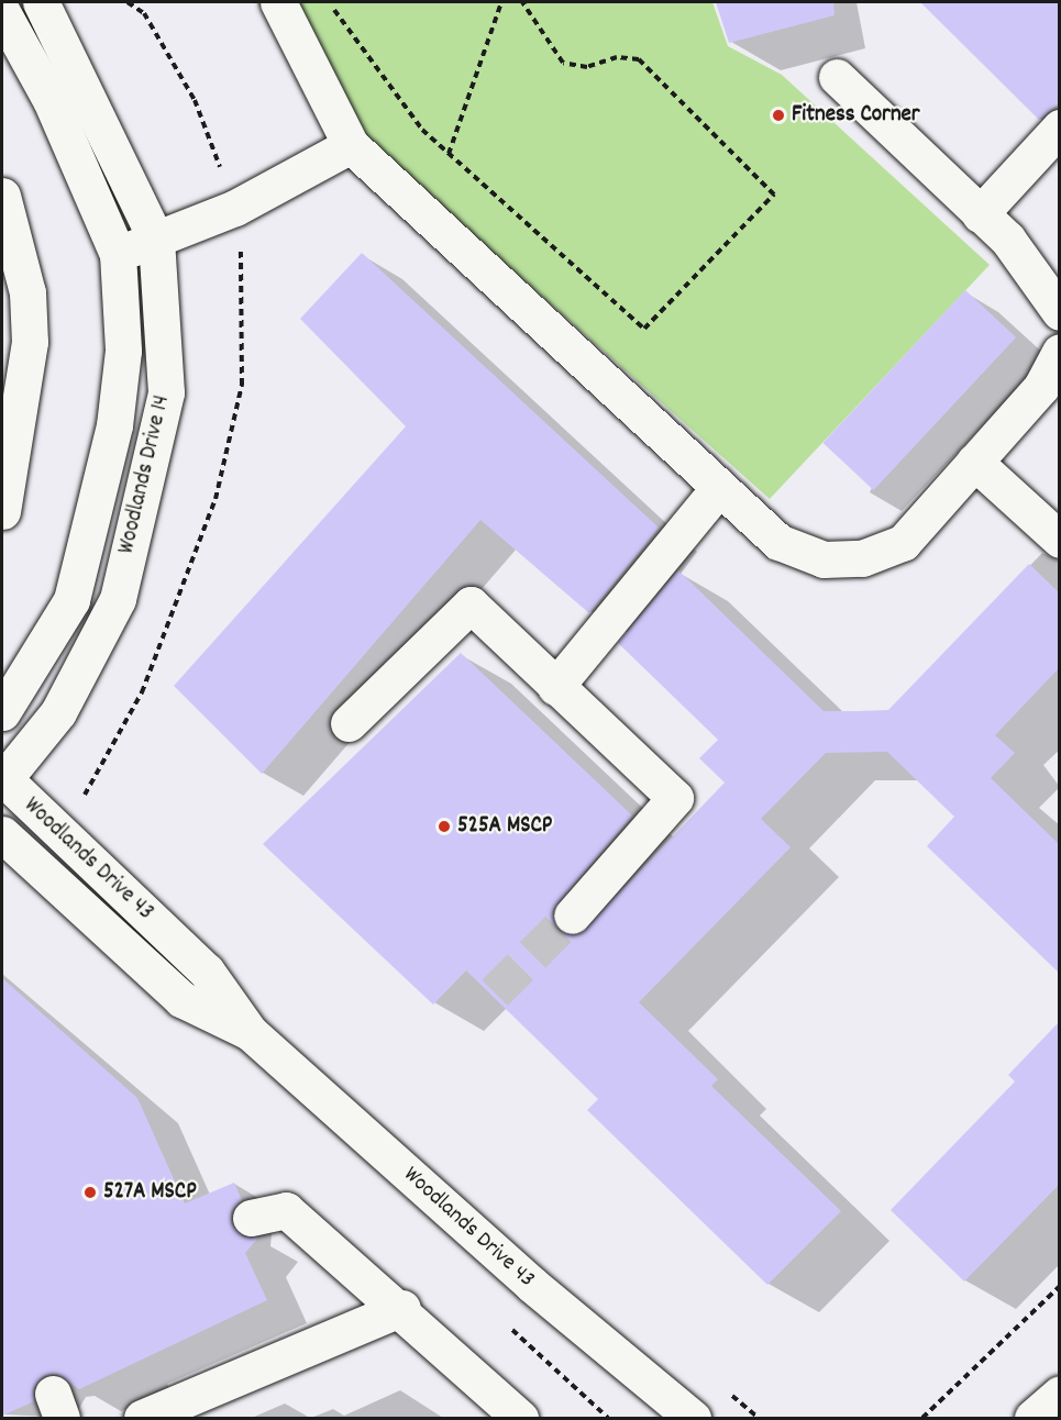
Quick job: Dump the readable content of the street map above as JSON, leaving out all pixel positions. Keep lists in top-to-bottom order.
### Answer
{
  "streets": {
    "street": ["Woodlands Drive 14", "Woodlands Drive 43"]
  },
  "crossings": [
    ["Woodlands Drive 14", "Woodlands Drive 43"]
  ],
  "places": ["Fitness Corner", "525A MSCP", "527A MSCP"]
}
